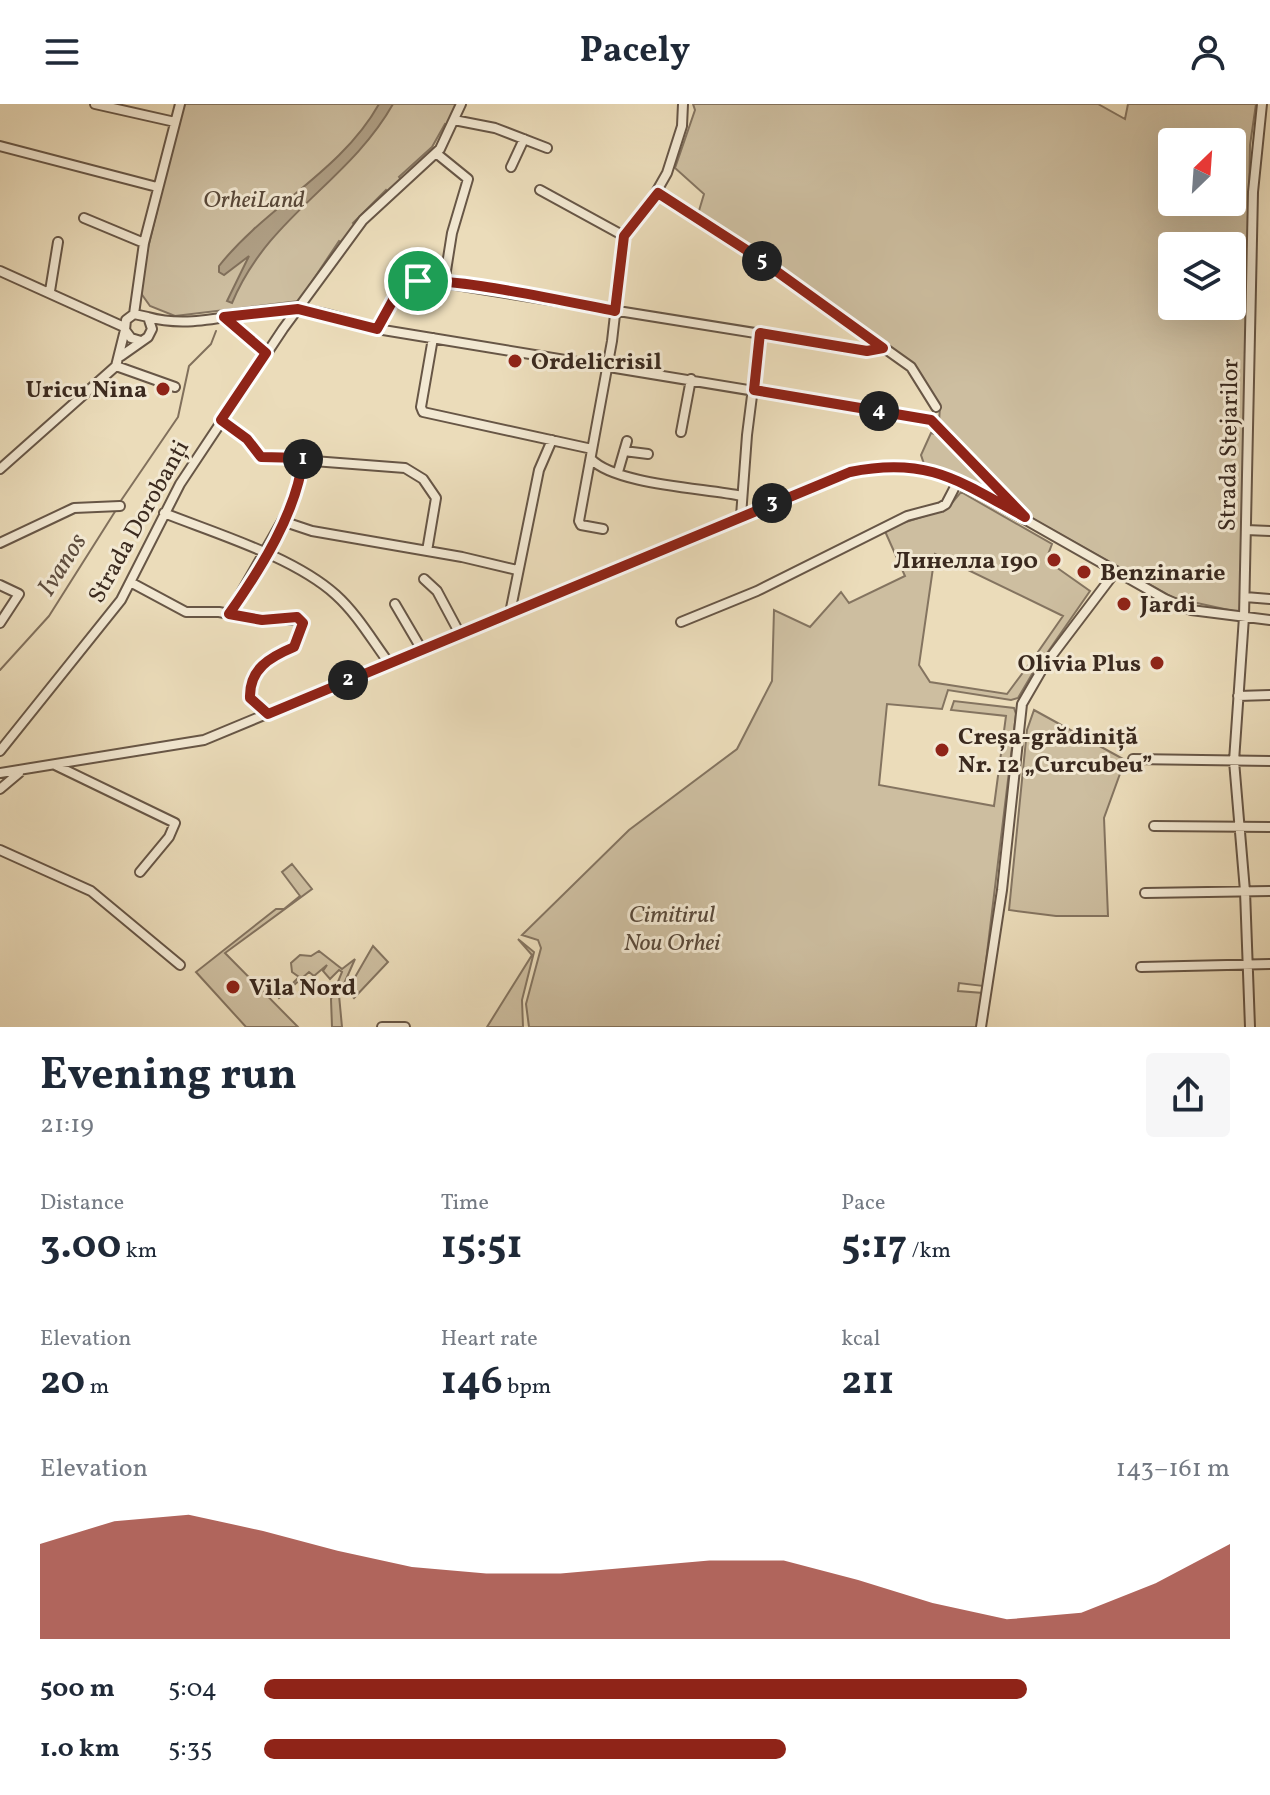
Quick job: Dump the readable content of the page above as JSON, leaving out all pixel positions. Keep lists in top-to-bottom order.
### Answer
{
  "streets": {
    "street": ["Strada Stejarilor", "Strada Dorobanți"]
  },
  "water": ["Ivanos"],
  "parks": ["OrheiLand", "Cimitirul Nou Orhei"],
  "places": [
    "Ordelicrisil",
    "Uricu Nina",
    "Линелла 190",
    "Benzinarie",
    "Jardi",
    "Olivia Plus",
    "Creșa-grădiniță Nr. 12 „Curcubeu”",
    "Vila Nord"
  ],
  "north": "top right",
  "page": {
    "header": "Pacely",
    "pins": [
      "5",
      "4",
      "1",
      "3",
      "2"
    ],
    "heading": ["Evening run", "21:19"],
    "stats": [
      ["Distance", "3.00 km"],
      ["Time", "15:51"],
      ["Pace", "5:17 /km"],
      ["Elevation", "20 m"],
      ["Heart rate", "146 bpm"],
      ["kcal", "211"]
    ],
    "chart": ["Elevation", "143–161 m"],
    "list": [
      {
        "name": "500 m",
        "note": "5:04"
      },
      {
        "name": "1.0 km",
        "note": "5:35"
      }
    ]
  }
}
